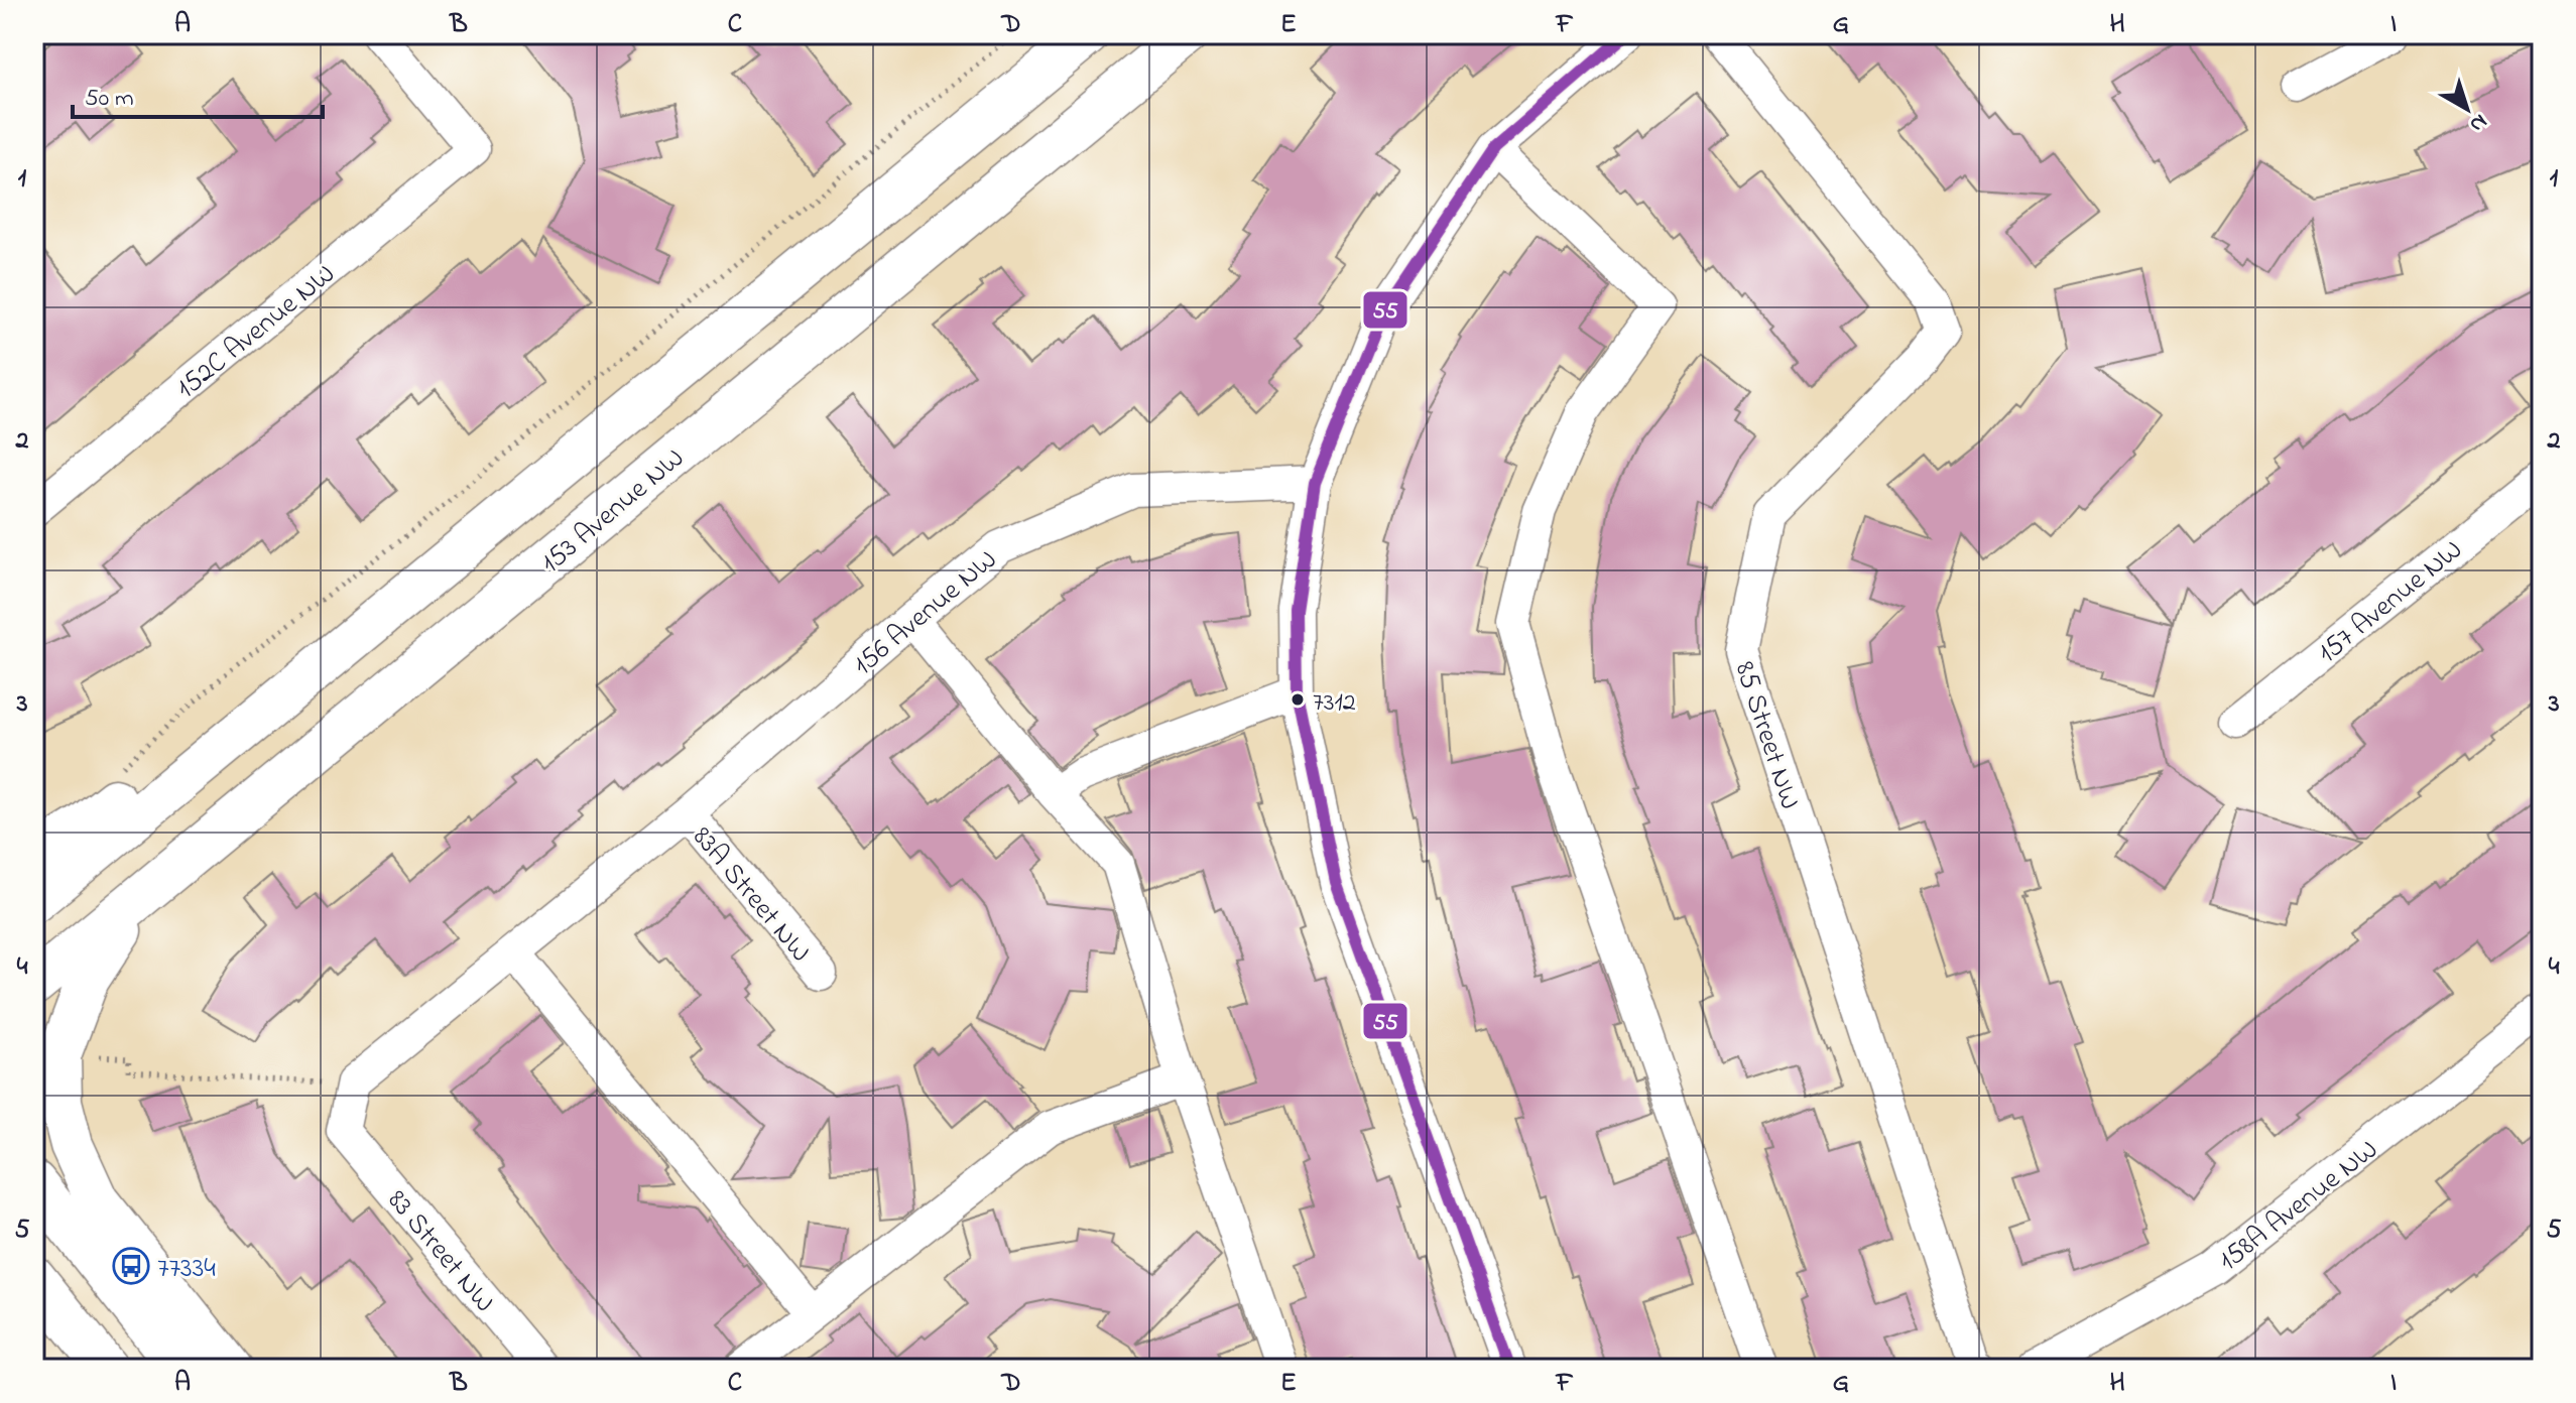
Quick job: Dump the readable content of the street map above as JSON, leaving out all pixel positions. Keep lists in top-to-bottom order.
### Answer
{
  "streets": {
    "main road": ["153 Avenue NW"],
    "street": [
      "152C Avenue NW",
      "157 Avenue NW",
      "156 Avenue NW",
      "85 Street NW",
      "83A Street NW",
      "158A Avenue NW",
      "83 Street NW"
    ]
  },
  "crossings": [
    ["156 Avenue NW", "83A Street NW"],
    ["156 Avenue NW", "83 Street NW"]
  ],
  "places": {
    "other": ["7312"],
    "bus stop": ["77334"]
  },
  "lines": ["transit line 55"],
  "scale_bar": "50 m",
  "north": "bottom right",
  "grid": {
    "columns": [
      "A",
      "B",
      "C",
      "D",
      "E",
      "F",
      "G",
      "H",
      "I"
    ],
    "rows": [
      "1",
      "2",
      "3",
      "4",
      "5"
    ]
  }
}
